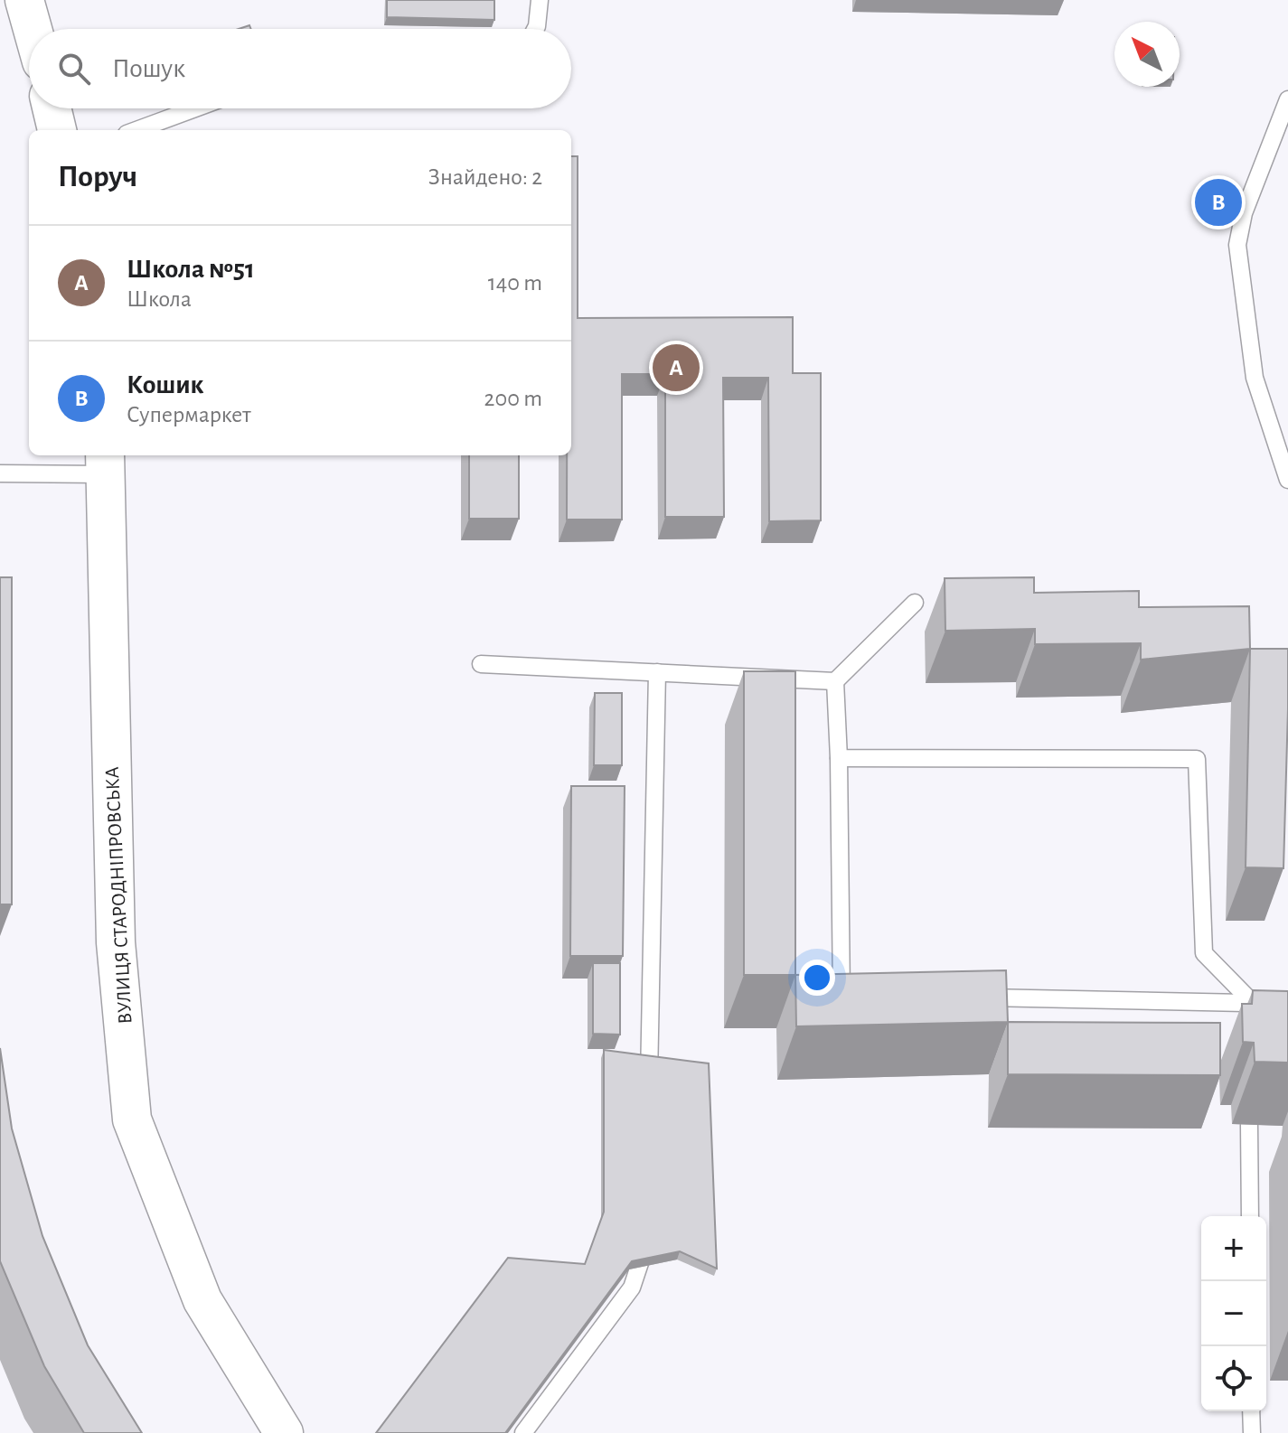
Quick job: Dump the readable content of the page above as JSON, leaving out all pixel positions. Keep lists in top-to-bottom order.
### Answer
{
  "streets": {
    "street": ["ВУЛИЦЯ СТАРОДНІПРОВСЬКА"]
  },
  "north": "top left",
  "page": {
    "search": "Пошук",
    "heading": ["Поруч", "Знайдено: 2"],
    "pins": ["B", "A"],
    "list": [
      {
        "mark": "A",
        "name": "Школа №51",
        "note": "Школа",
        "value": "140 m"
      },
      {
        "mark": "B",
        "name": "Кошик",
        "note": "Супермаркет",
        "value": "200 m"
      }
    ],
    "map_buttons": ["+", "−"]
  }
}
